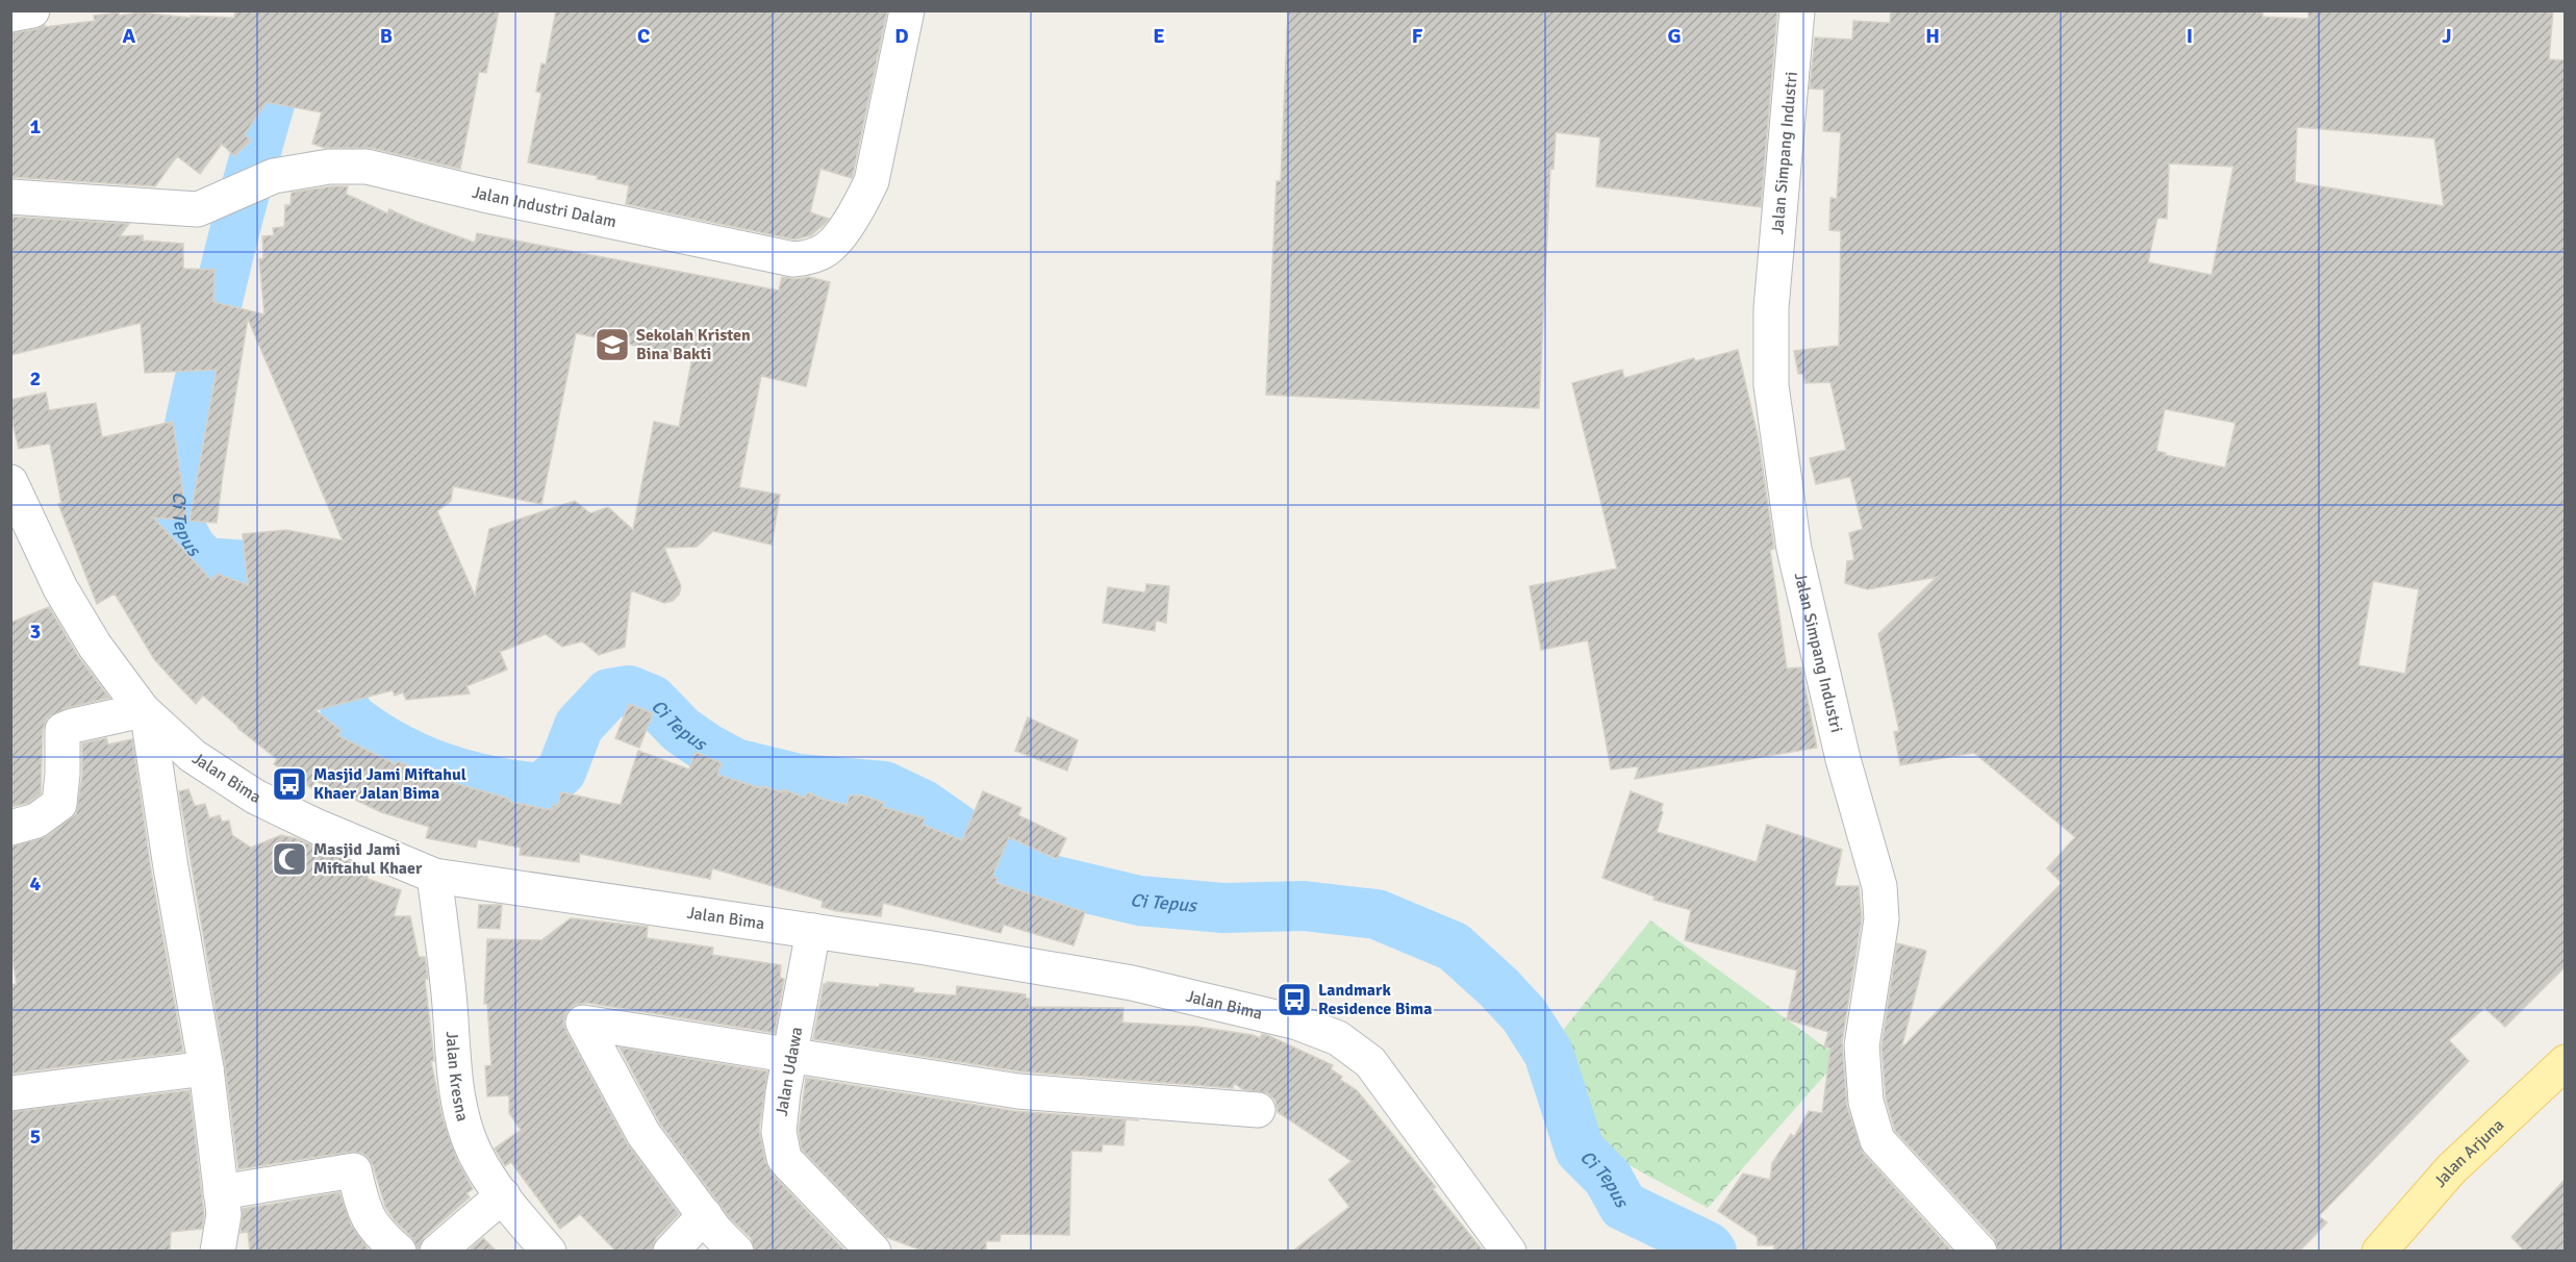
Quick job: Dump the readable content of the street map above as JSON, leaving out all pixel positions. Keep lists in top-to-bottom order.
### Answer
{
  "streets": {
    "main road": ["Jalan Arjuna"],
    "street": [
      "Jalan Simpang Industri",
      "Jalan Industri Dalam",
      "Jalan Bima",
      "Jalan Udawa",
      "Jalan Kresna"
    ]
  },
  "crossings": [
    ["Jalan Bima", "Jalan Udawa"],
    ["Jalan Bima", "Jalan Kresna"]
  ],
  "water": ["Ci Tepus"],
  "places": {
    "school or university": ["Sekolah Kristen Bina Bakti"],
    "bus stop": ["Masjid Jami Miftahul Khaer Jalan Bima", "Landmark Residence Bima"],
    "mosque": ["Masjid Jami Miftahul Khaer"]
  },
  "grid": {
    "columns": [
      "A",
      "B",
      "C",
      "D",
      "E",
      "F",
      "G",
      "H",
      "I",
      "J"
    ],
    "rows": [
      "1",
      "2",
      "3",
      "4",
      "5"
    ]
  }
}
